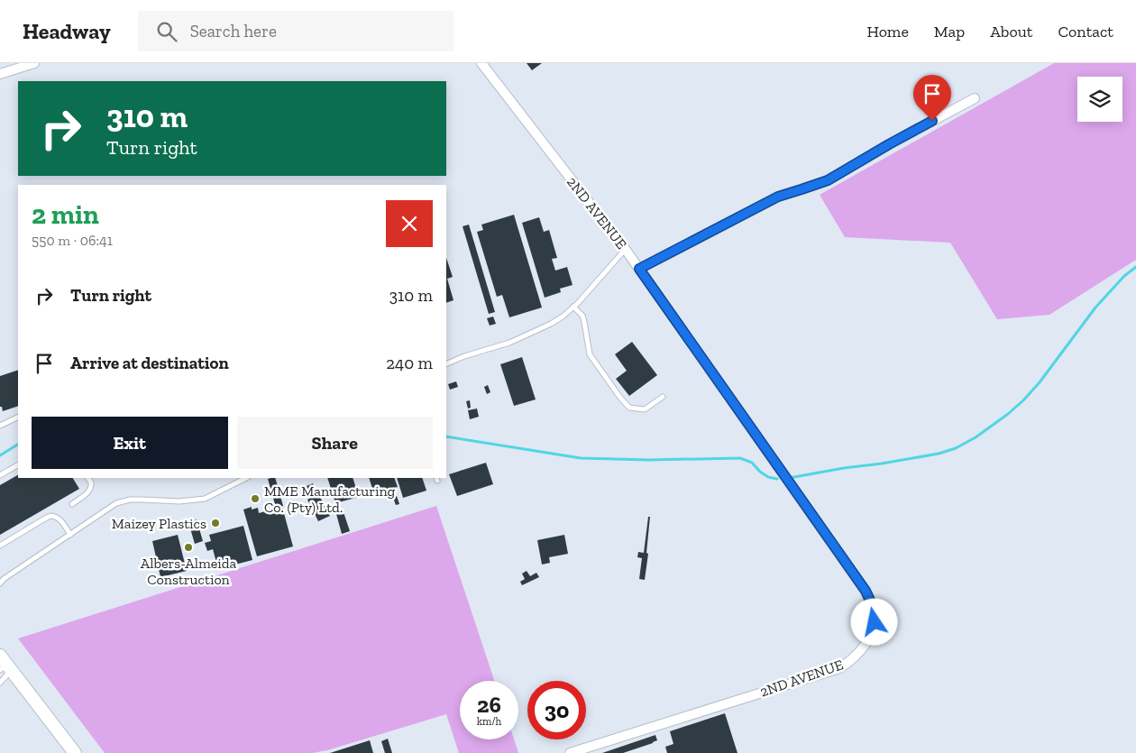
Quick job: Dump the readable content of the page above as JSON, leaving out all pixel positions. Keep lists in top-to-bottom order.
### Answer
{
  "streets": {
    "street": ["2ND AVENUE"]
  },
  "places": ["MME Manufacturing Co. (Pty) Ltd.", "Maizey Plastics", "Albers-Almeida Construction"],
  "page": {
    "header": "Headway",
    "search": "Search here",
    "nav": [
      "Home",
      "Map",
      "About",
      "Contact"
    ],
    "turn": ["310 m", "Turn right"],
    "heading": ["2 min", "550 m · 06:41"],
    "list": [
      {
        "name": "Turn right",
        "value": "310 m"
      },
      {
        "name": "Arrive at destination",
        "value": "240 m"
      }
    ],
    "buttons": ["Exit", "Share"],
    "speed": "26 km/h",
    "limit": "30"
  }
}
